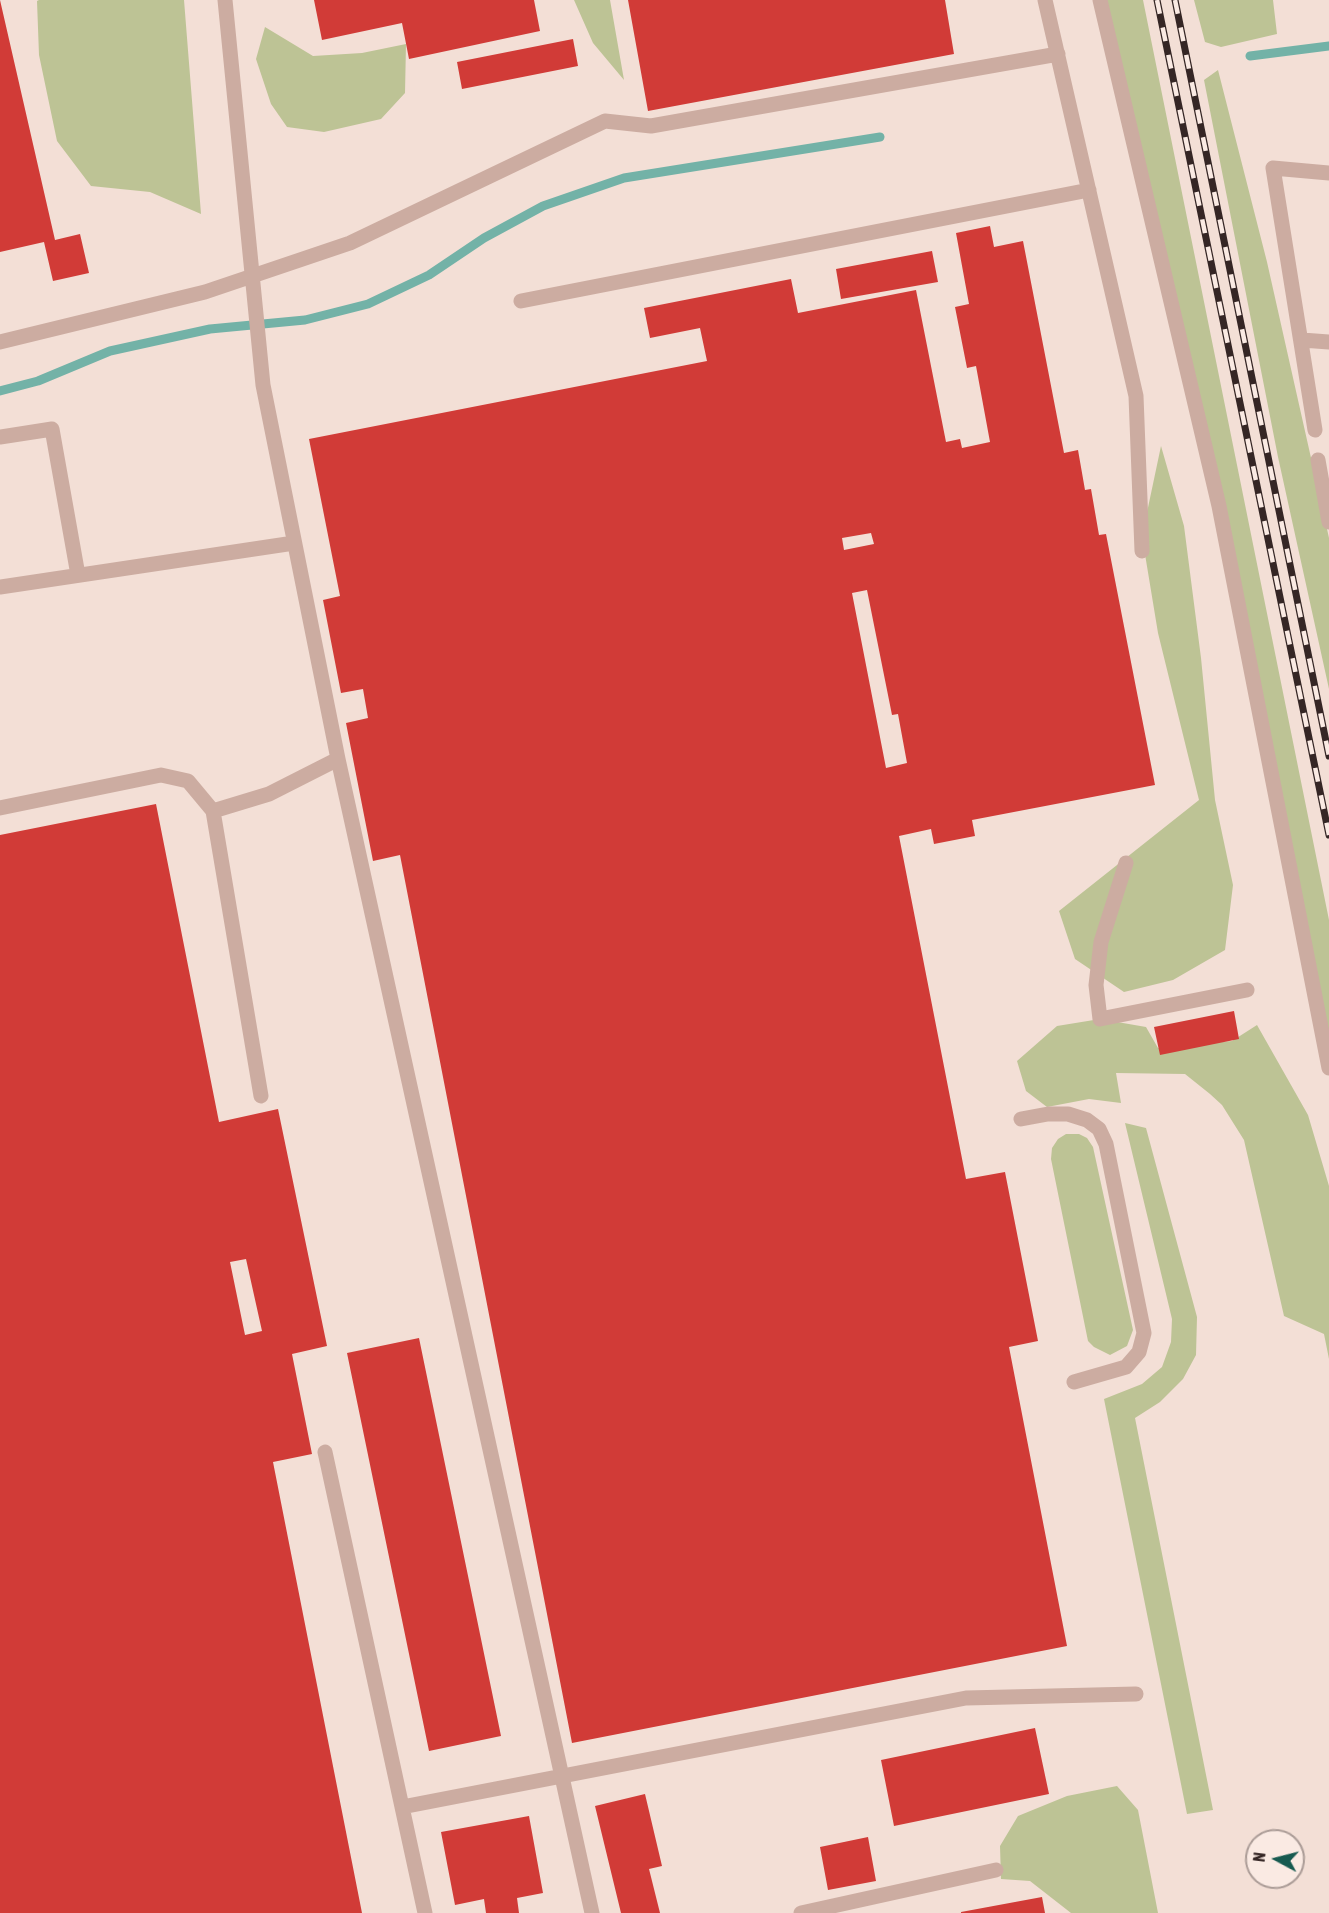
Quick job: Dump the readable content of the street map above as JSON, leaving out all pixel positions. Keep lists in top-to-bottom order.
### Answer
{
  "north": "left"
}
